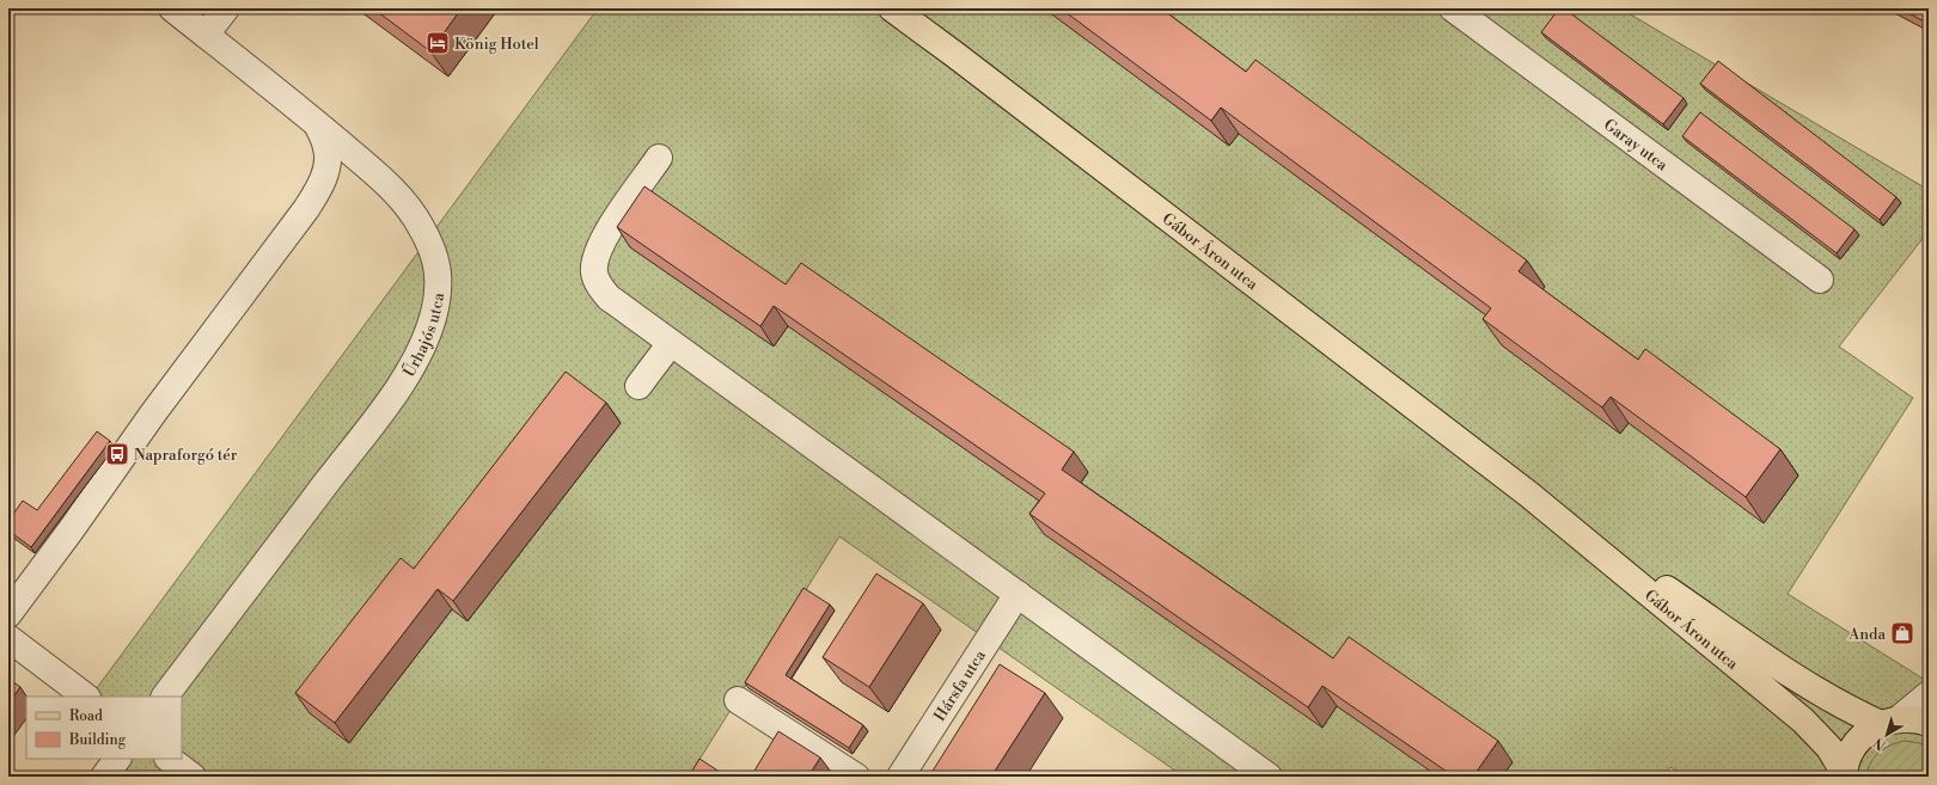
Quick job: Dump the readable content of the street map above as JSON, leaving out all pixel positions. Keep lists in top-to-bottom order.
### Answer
{
  "streets": {
    "main road": ["Gábor Áron utca"],
    "street": ["Garay utca", "Űrhajós utca", "Hársfa utca"]
  },
  "places": {
    "hotel": ["König Hotel"],
    "bus stop": ["Napraforgó tér"],
    "shop": ["Anda"]
  },
  "legend": ["Road", "Building"],
  "north": "bottom left"
}
